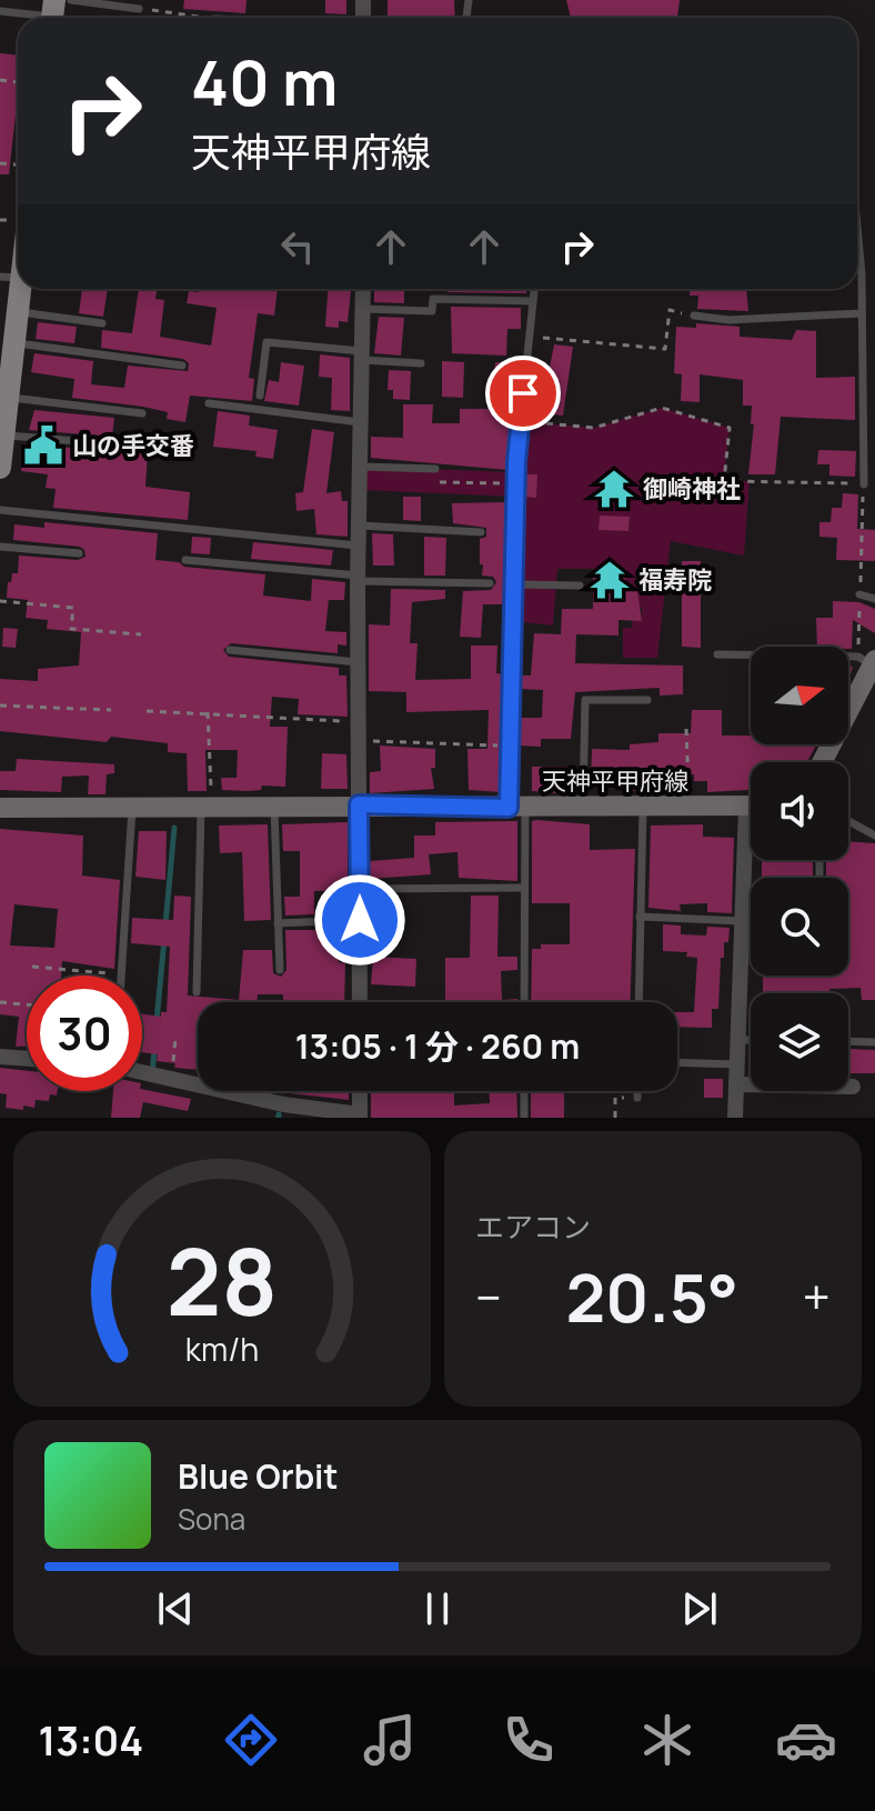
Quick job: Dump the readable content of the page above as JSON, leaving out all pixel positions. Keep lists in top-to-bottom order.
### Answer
{
  "streets": {
    "main road": ["天神平甲府線"]
  },
  "places": {
    "public building": ["山の手交番"],
    "temple": ["御崎神社", "福寿院"]
  },
  "north": "right",
  "page": {
    "turn": ["40 m", "天神平甲府線"],
    "limit": "30",
    "trip": "13:05 · 1 分 · 260 m",
    "tile": "エアコン",
    "heat": ["−", "20.5°", "+"],
    "song": ["Blue Orbit", "Sona"],
    "tabs": "13:04",
    "gauge": ["28", "km/h"]
  }
}
